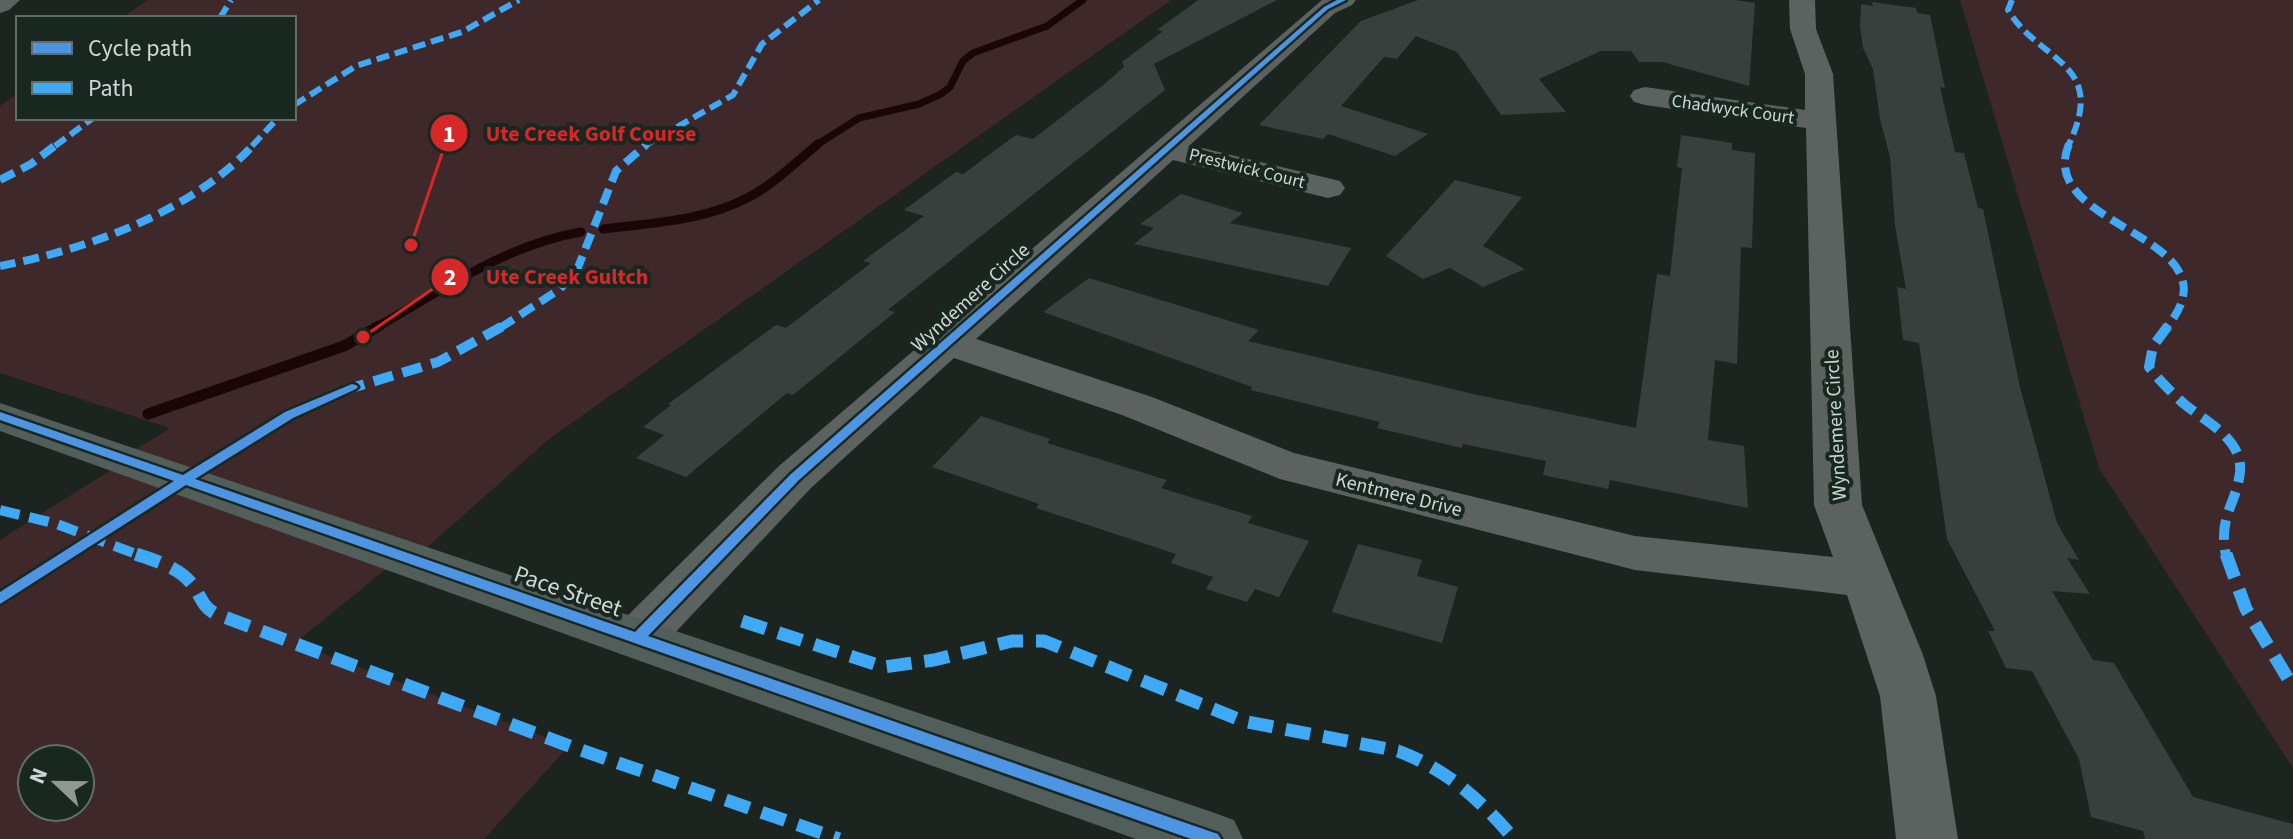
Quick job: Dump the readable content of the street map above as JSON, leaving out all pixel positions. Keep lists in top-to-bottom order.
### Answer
{
  "streets": {
    "main road": ["Pace Street"],
    "street": [
      "Chadwyck Court",
      "Prestwick Court",
      "Wyndemere Circle",
      "Kentmere Drive"
    ]
  },
  "crossings": [
    ["Chadwyck Court", "Wyndemere Circle"],
    ["Prestwick Court", "Wyndemere Circle"],
    ["Wyndemere Circle", "Kentmere Drive"],
    ["Wyndemere Circle", "Pace Street"]
  ],
  "places": ["Ute Creek Golf Course", "Ute Creek Gultch"],
  "legend": ["Cycle path", "Path"],
  "north": "left"
}
